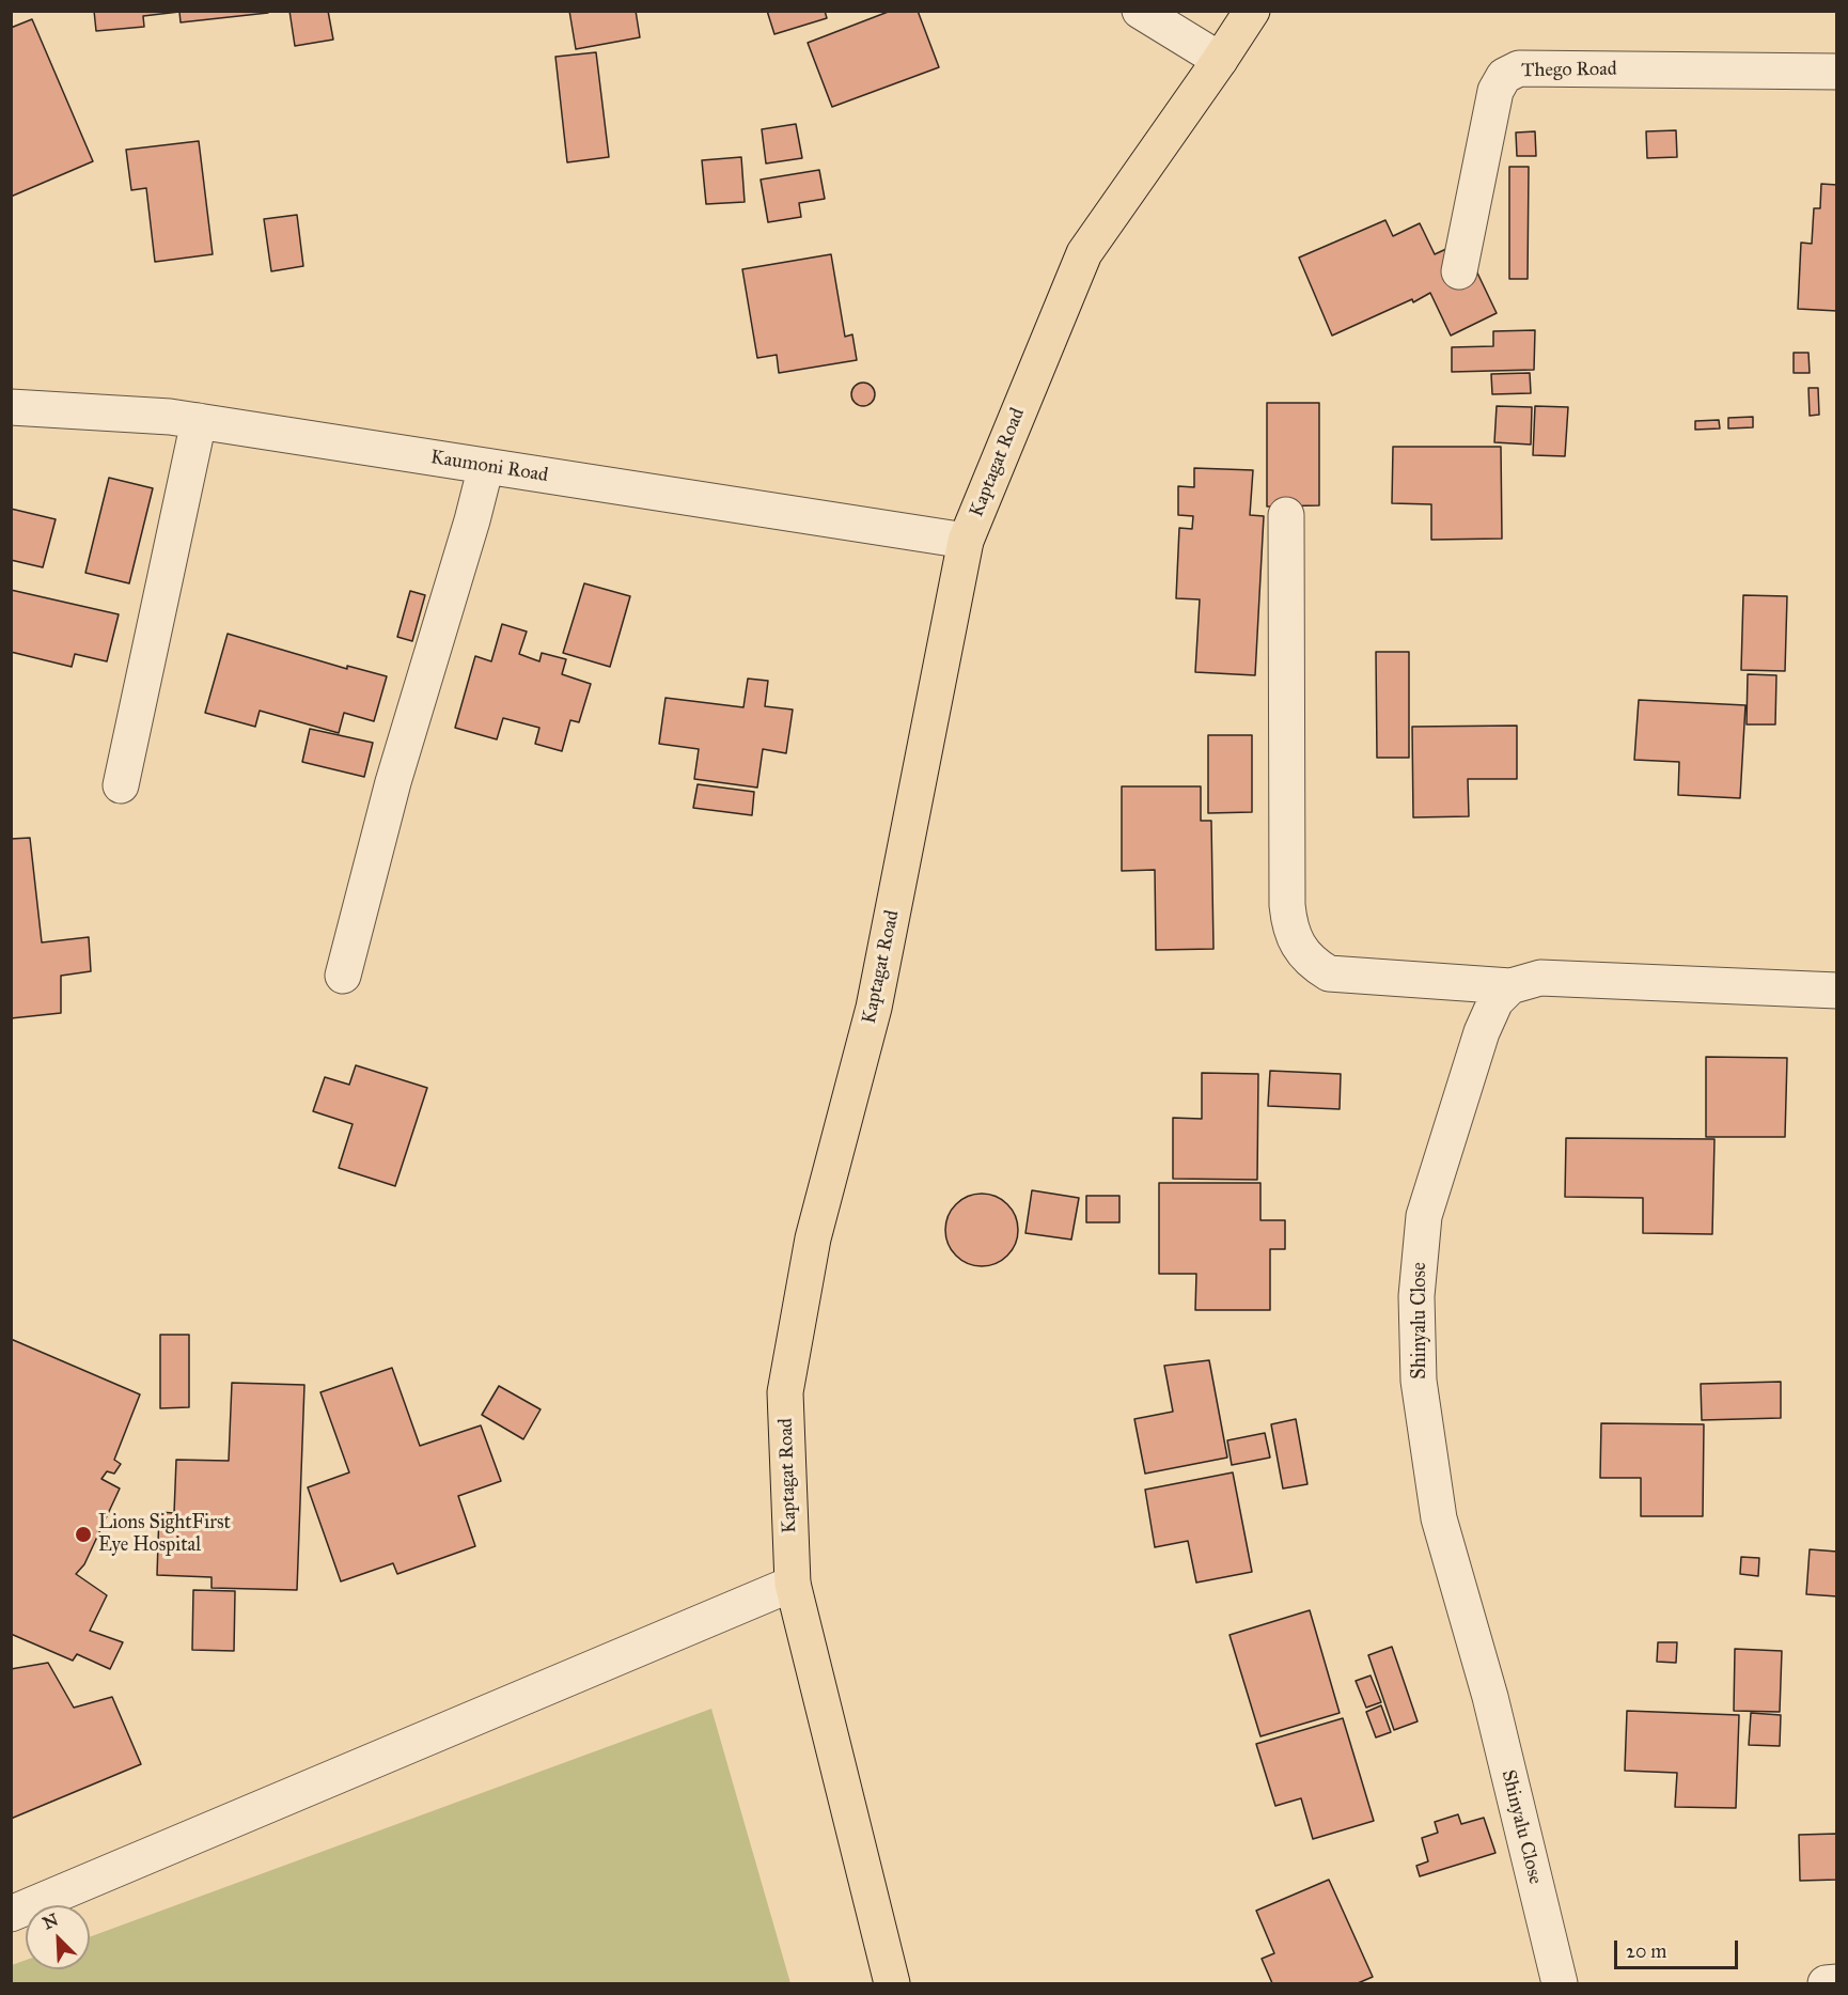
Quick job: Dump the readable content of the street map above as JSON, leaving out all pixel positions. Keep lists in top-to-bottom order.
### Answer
{
  "streets": {
    "main road": ["Kaptagat Road"],
    "street": ["Thego Road", "Kaumoni Road", "Shinyalu Close"]
  },
  "crossings": [
    ["Kaptagat Road", "Kaumoni Road"]
  ],
  "places": ["Lions SightFirst Eye Hospital"],
  "scale_bar": "20 m",
  "north": "top left"
}
